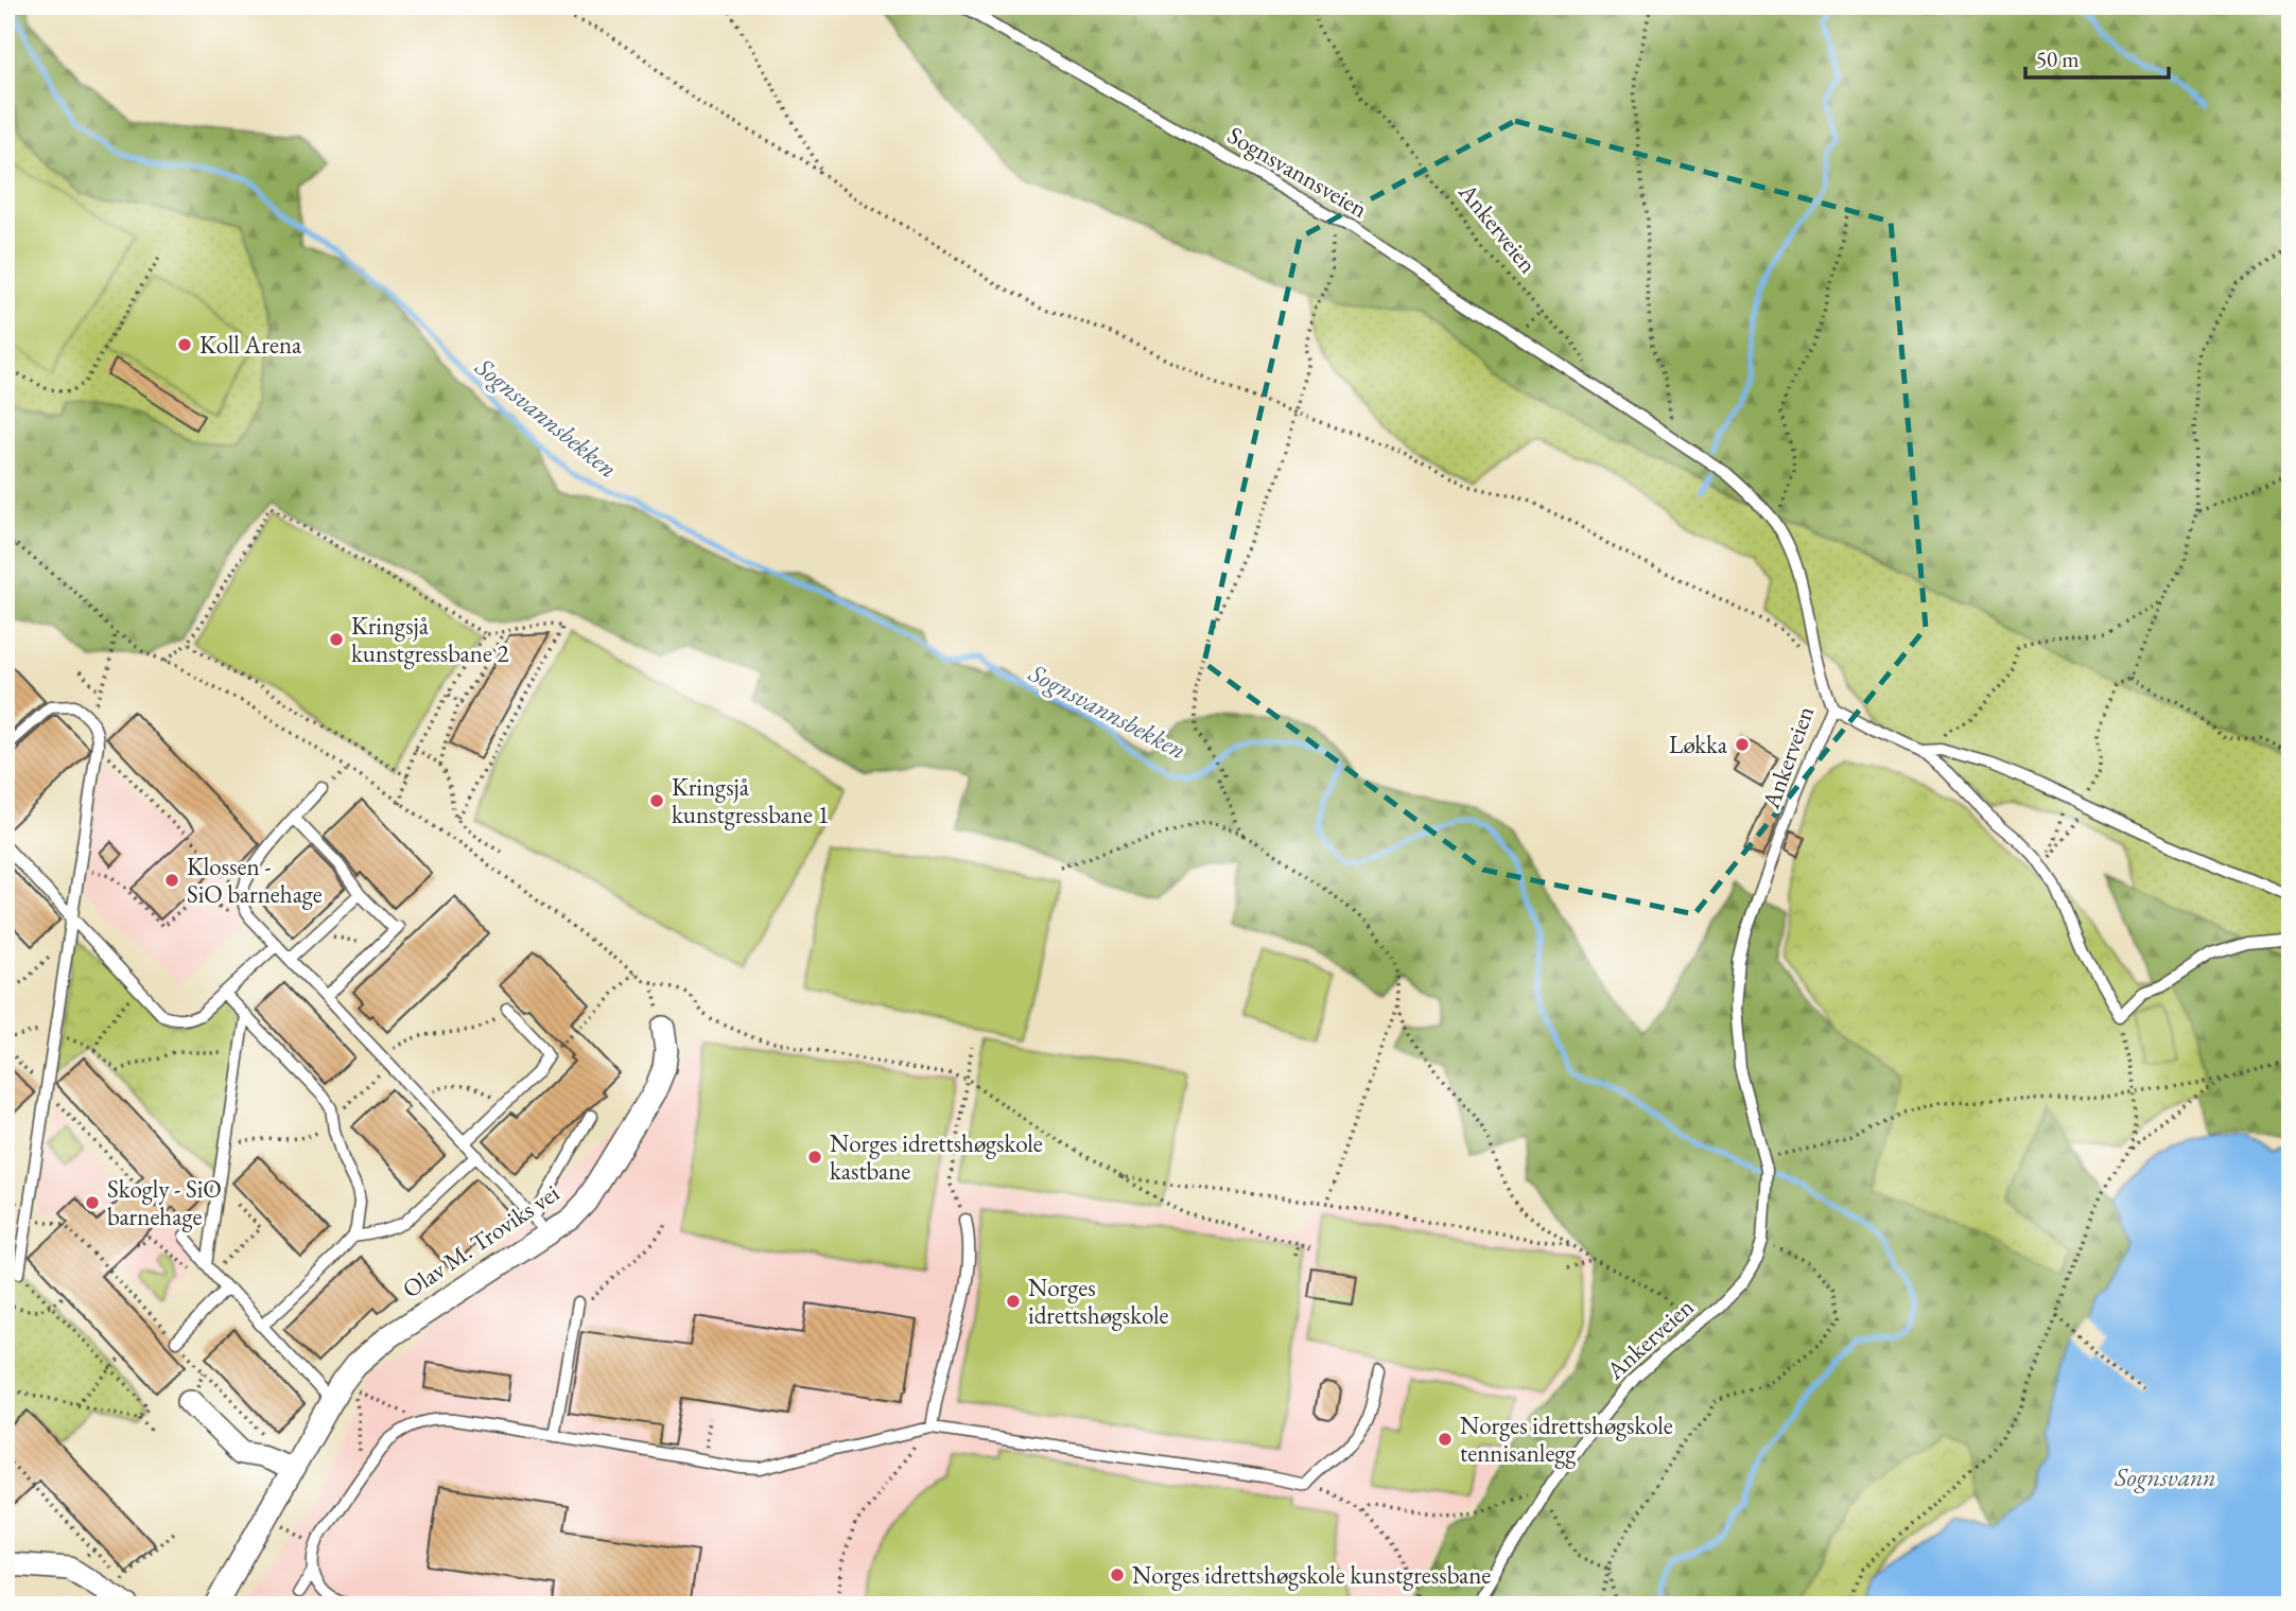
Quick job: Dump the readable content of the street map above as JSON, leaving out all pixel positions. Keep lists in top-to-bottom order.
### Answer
{
  "streets": {
    "street": ["Olav M. Troviks vei"],
    "lane": ["Sognsvannsveien", "Ankerveien"]
  },
  "crossings": [
    ["Sognsvannsveien", "Ankerveien"]
  ],
  "water": ["Sognsvannsbekken", "Sognsvann"],
  "places": [
    "Koll Arena",
    "Kringsjå kunstgressbane 2",
    "Løkka",
    "Kringsjå kunstgressbane 1",
    "Klossen - SiO barnehage",
    "Norges idrettshøgskole kastbane",
    "Skogly - SiO barnehage",
    "Norges idrettshøgskole",
    "Norges idrettshøgskole tennisanlegg",
    "Norges idrettshøgskole kunstgressbane"
  ],
  "scale_bar": "50 m"
}
